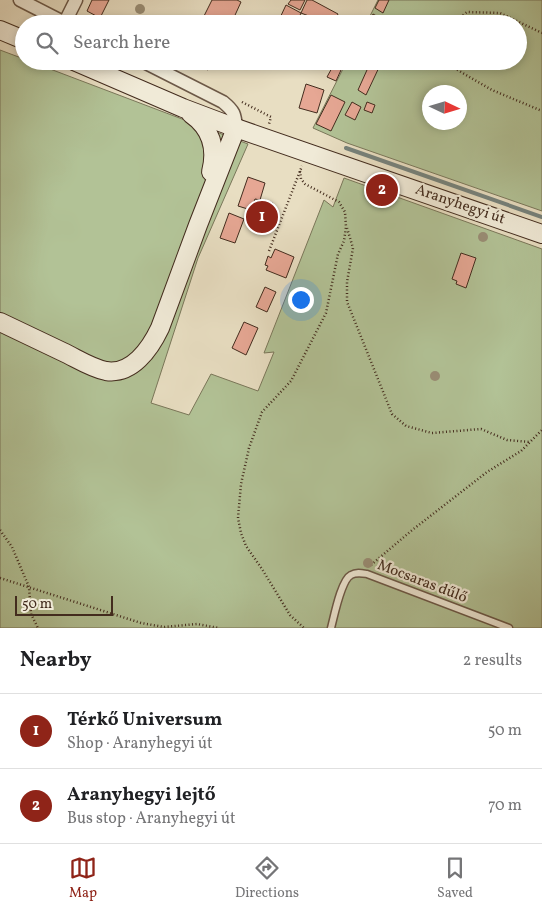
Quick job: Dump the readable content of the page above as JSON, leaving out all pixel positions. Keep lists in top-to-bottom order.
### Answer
{
  "streets": {
    "street": ["Aranyhegyi út"],
    "lane": ["Mocsaras dűlő"]
  },
  "scale_bar": "50 m",
  "north": "right",
  "page": {
    "search": "Search here",
    "pins": ["2", "1"],
    "scale": "50 m",
    "heading": ["Nearby", "2 results"],
    "list": [
      {
        "mark": "1",
        "name": "Térkő Universum",
        "note": "Shop · Aranyhegyi út",
        "value": "50 m"
      },
      {
        "mark": "2",
        "name": "Aranyhegyi lejtő",
        "note": "Bus stop · Aranyhegyi út",
        "value": "70 m"
      }
    ],
    "nav": ["Map", "Directions", "Saved"]
  }
}
